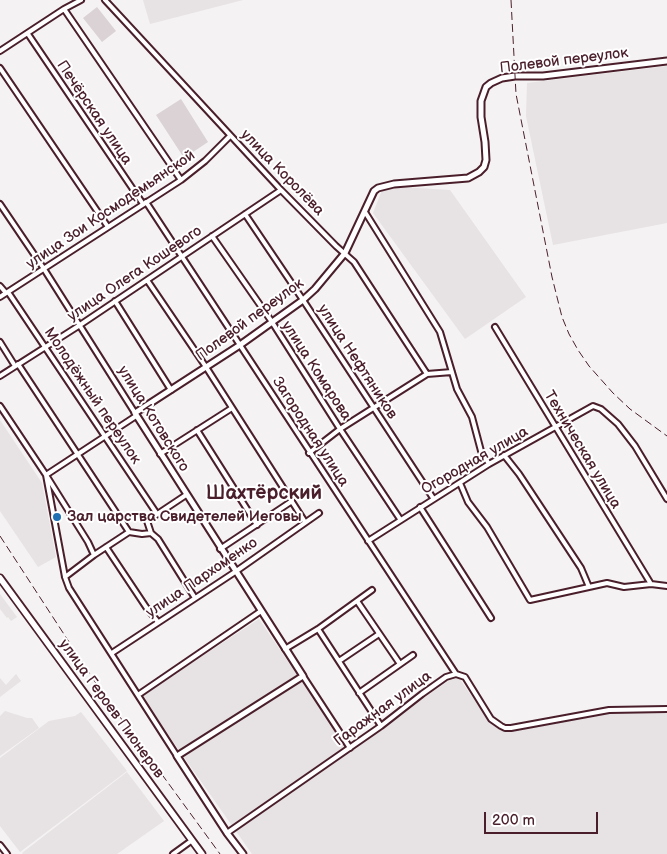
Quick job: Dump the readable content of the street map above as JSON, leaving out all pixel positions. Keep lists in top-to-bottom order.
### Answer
{
  "streets": {
    "main road": ["улица Героев Пионеров"],
    "street": [
      "Полевой переулок",
      "Печёрская улица",
      "улица Королёва",
      "улица Зои Космодемьянской",
      "улица Олега Кошевого",
      "улица Нефтяников",
      "улица Комарова",
      "Молодёжный переулок",
      "улица Котовского",
      "Загородная улица",
      "Техническая улица",
      "Огородная улица",
      "улица Пархоменко",
      "Гаражная улица"
    ]
  },
  "crossings": [
    ["Полевой переулок", "улица Королёва"],
    ["Полевой переулок", "улица Нефтяников"],
    ["Полевой переулок", "улица Комарова"],
    ["Полевой переулок", "Молодёжный переулок"],
    ["Полевой переулок", "улица Котовского"],
    ["Полевой переулок", "Загородная улица"],
    ["Полевой переулок", "улица Героев Пионеров"],
    ["Печёрская улица", "улица Зои Космодемьянской"],
    ["Печёрская улица", "Загородная улица"],
    ["улица Королёва", "улица Зои Космодемьянской"],
    ["улица Королёва", "улица Олега Кошевого"],
    ["улица Зои Космодемьянской", "Молодёжный переулок"],
    ["улица Зои Космодемьянской", "улица Котовского"],
    ["улица Зои Космодемьянской", "Загородная улица"],
    ["улица Олега Кошевого", "улица Нефтяников"],
    ["улица Олега Кошевого", "улица Комарова"],
    ["улица Олега Кошевого", "Молодёжный переулок"],
    ["улица Олега Кошевого", "улица Котовского"],
    ["улица Олега Кошевого", "Загородная улица"],
    ["улица Нефтяников", "Огородная улица"],
    ["улица Комарова", "Огородная улица"],
    ["улица Котовского", "улица Пархоменко"],
    ["улица Котовского", "Гаражная улица"],
    ["Загородная улица", "Огородная улица"],
    ["Загородная улица", "Гаражная улица"],
    ["Техническая улица", "Огородная улица"],
    ["улица Пархоменко", "улица Героев Пионеров"],
    ["улица Героев Пионеров", "Гаражная улица"]
  ],
  "districts": ["Шахтёрский"],
  "places": ["Зал царства Свидетелей Иеговы"],
  "scale_bar": "200 m"
}
